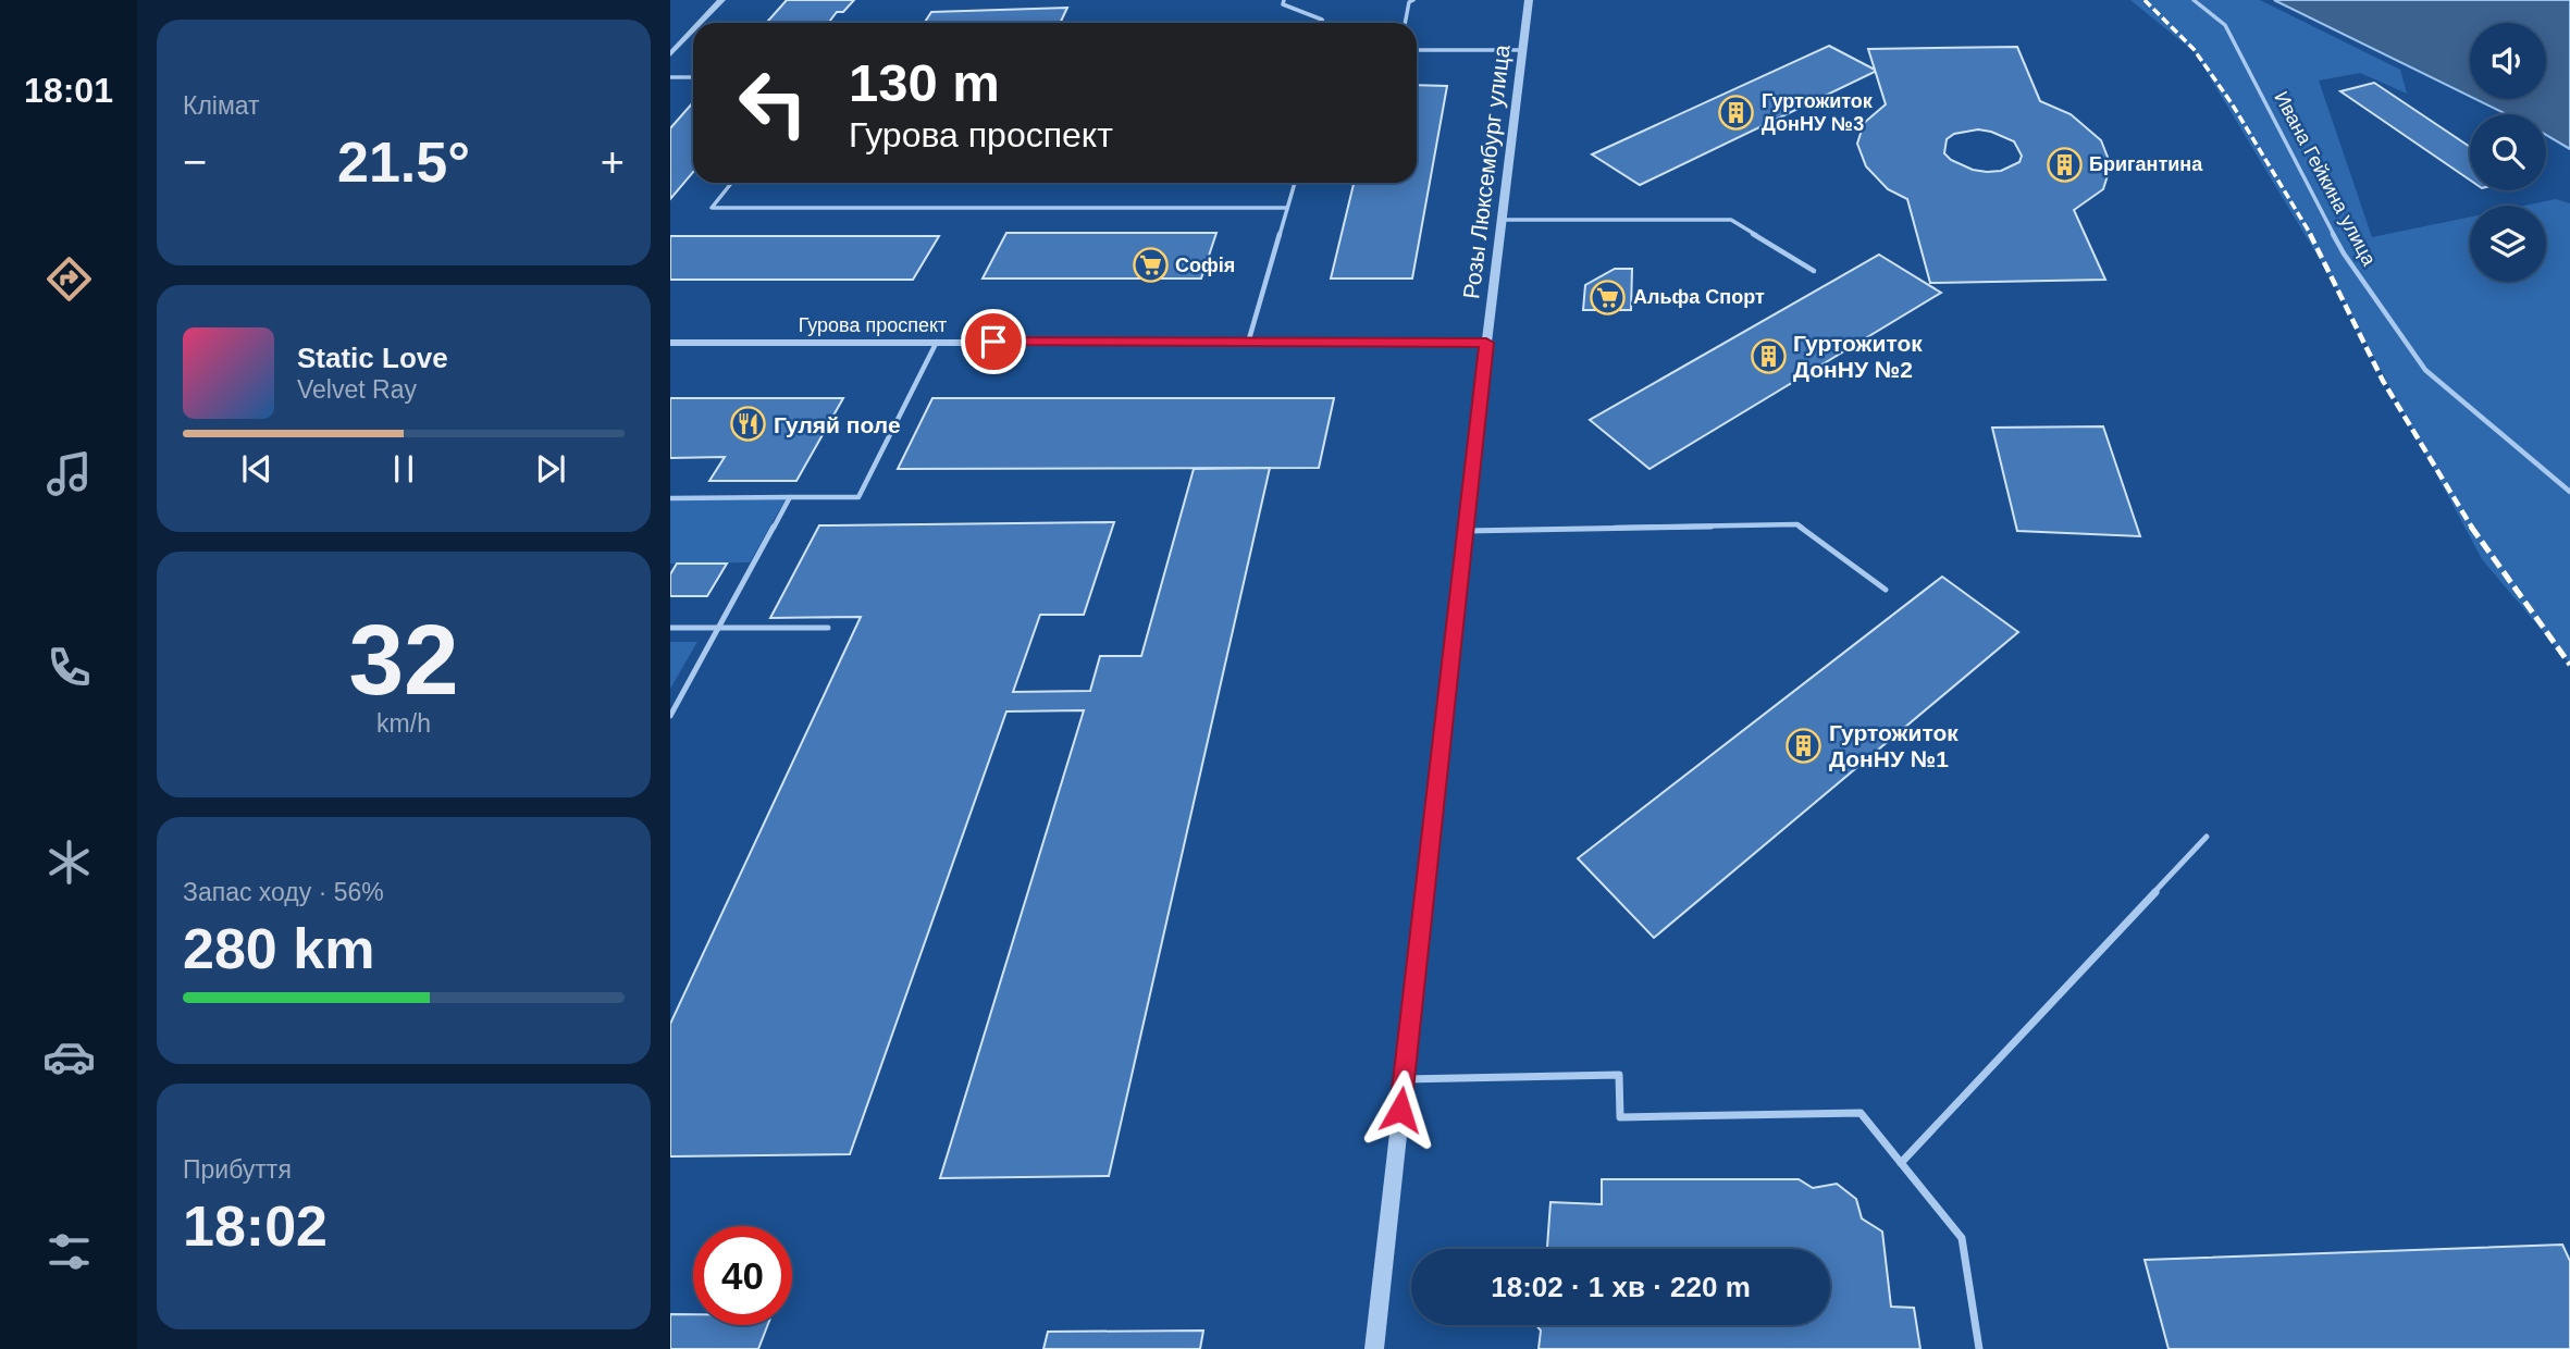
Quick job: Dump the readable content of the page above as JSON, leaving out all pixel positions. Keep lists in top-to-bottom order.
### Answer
{
  "streets": {
    "street": ["Розы Люксембург улица", "Гурова проспект"],
    "lane": ["Ивана Гейкина улица"]
  },
  "crossings": [
    ["Розы Люксембург улица", "Гурова проспект"]
  ],
  "places": {
    "building": [
      "Гуртожиток ДонНУ №3",
      "Бригантина",
      "Гуртожиток ДонНУ №2",
      "Гуртожиток ДонНУ №1"
    ],
    "supermarket": ["Софія", "Альфа Спорт"],
    "restaurant": ["Гуляй поле"]
  },
  "page": {
    "tabs": "18:01",
    "tile": [
      "Клімат",
      ["32", "km/h"],
      ["Запас ходу · 56%", "280 km"],
      ["Прибуття", "18:02"]
    ],
    "turn": ["130 m", "Гурова проспект"],
    "heat": ["−", "21.5°", "+"],
    "song": ["Static Love", "Velvet Ray"],
    "limit": "40",
    "trip": "18:02 · 1 хв · 220 m"
  }
}
